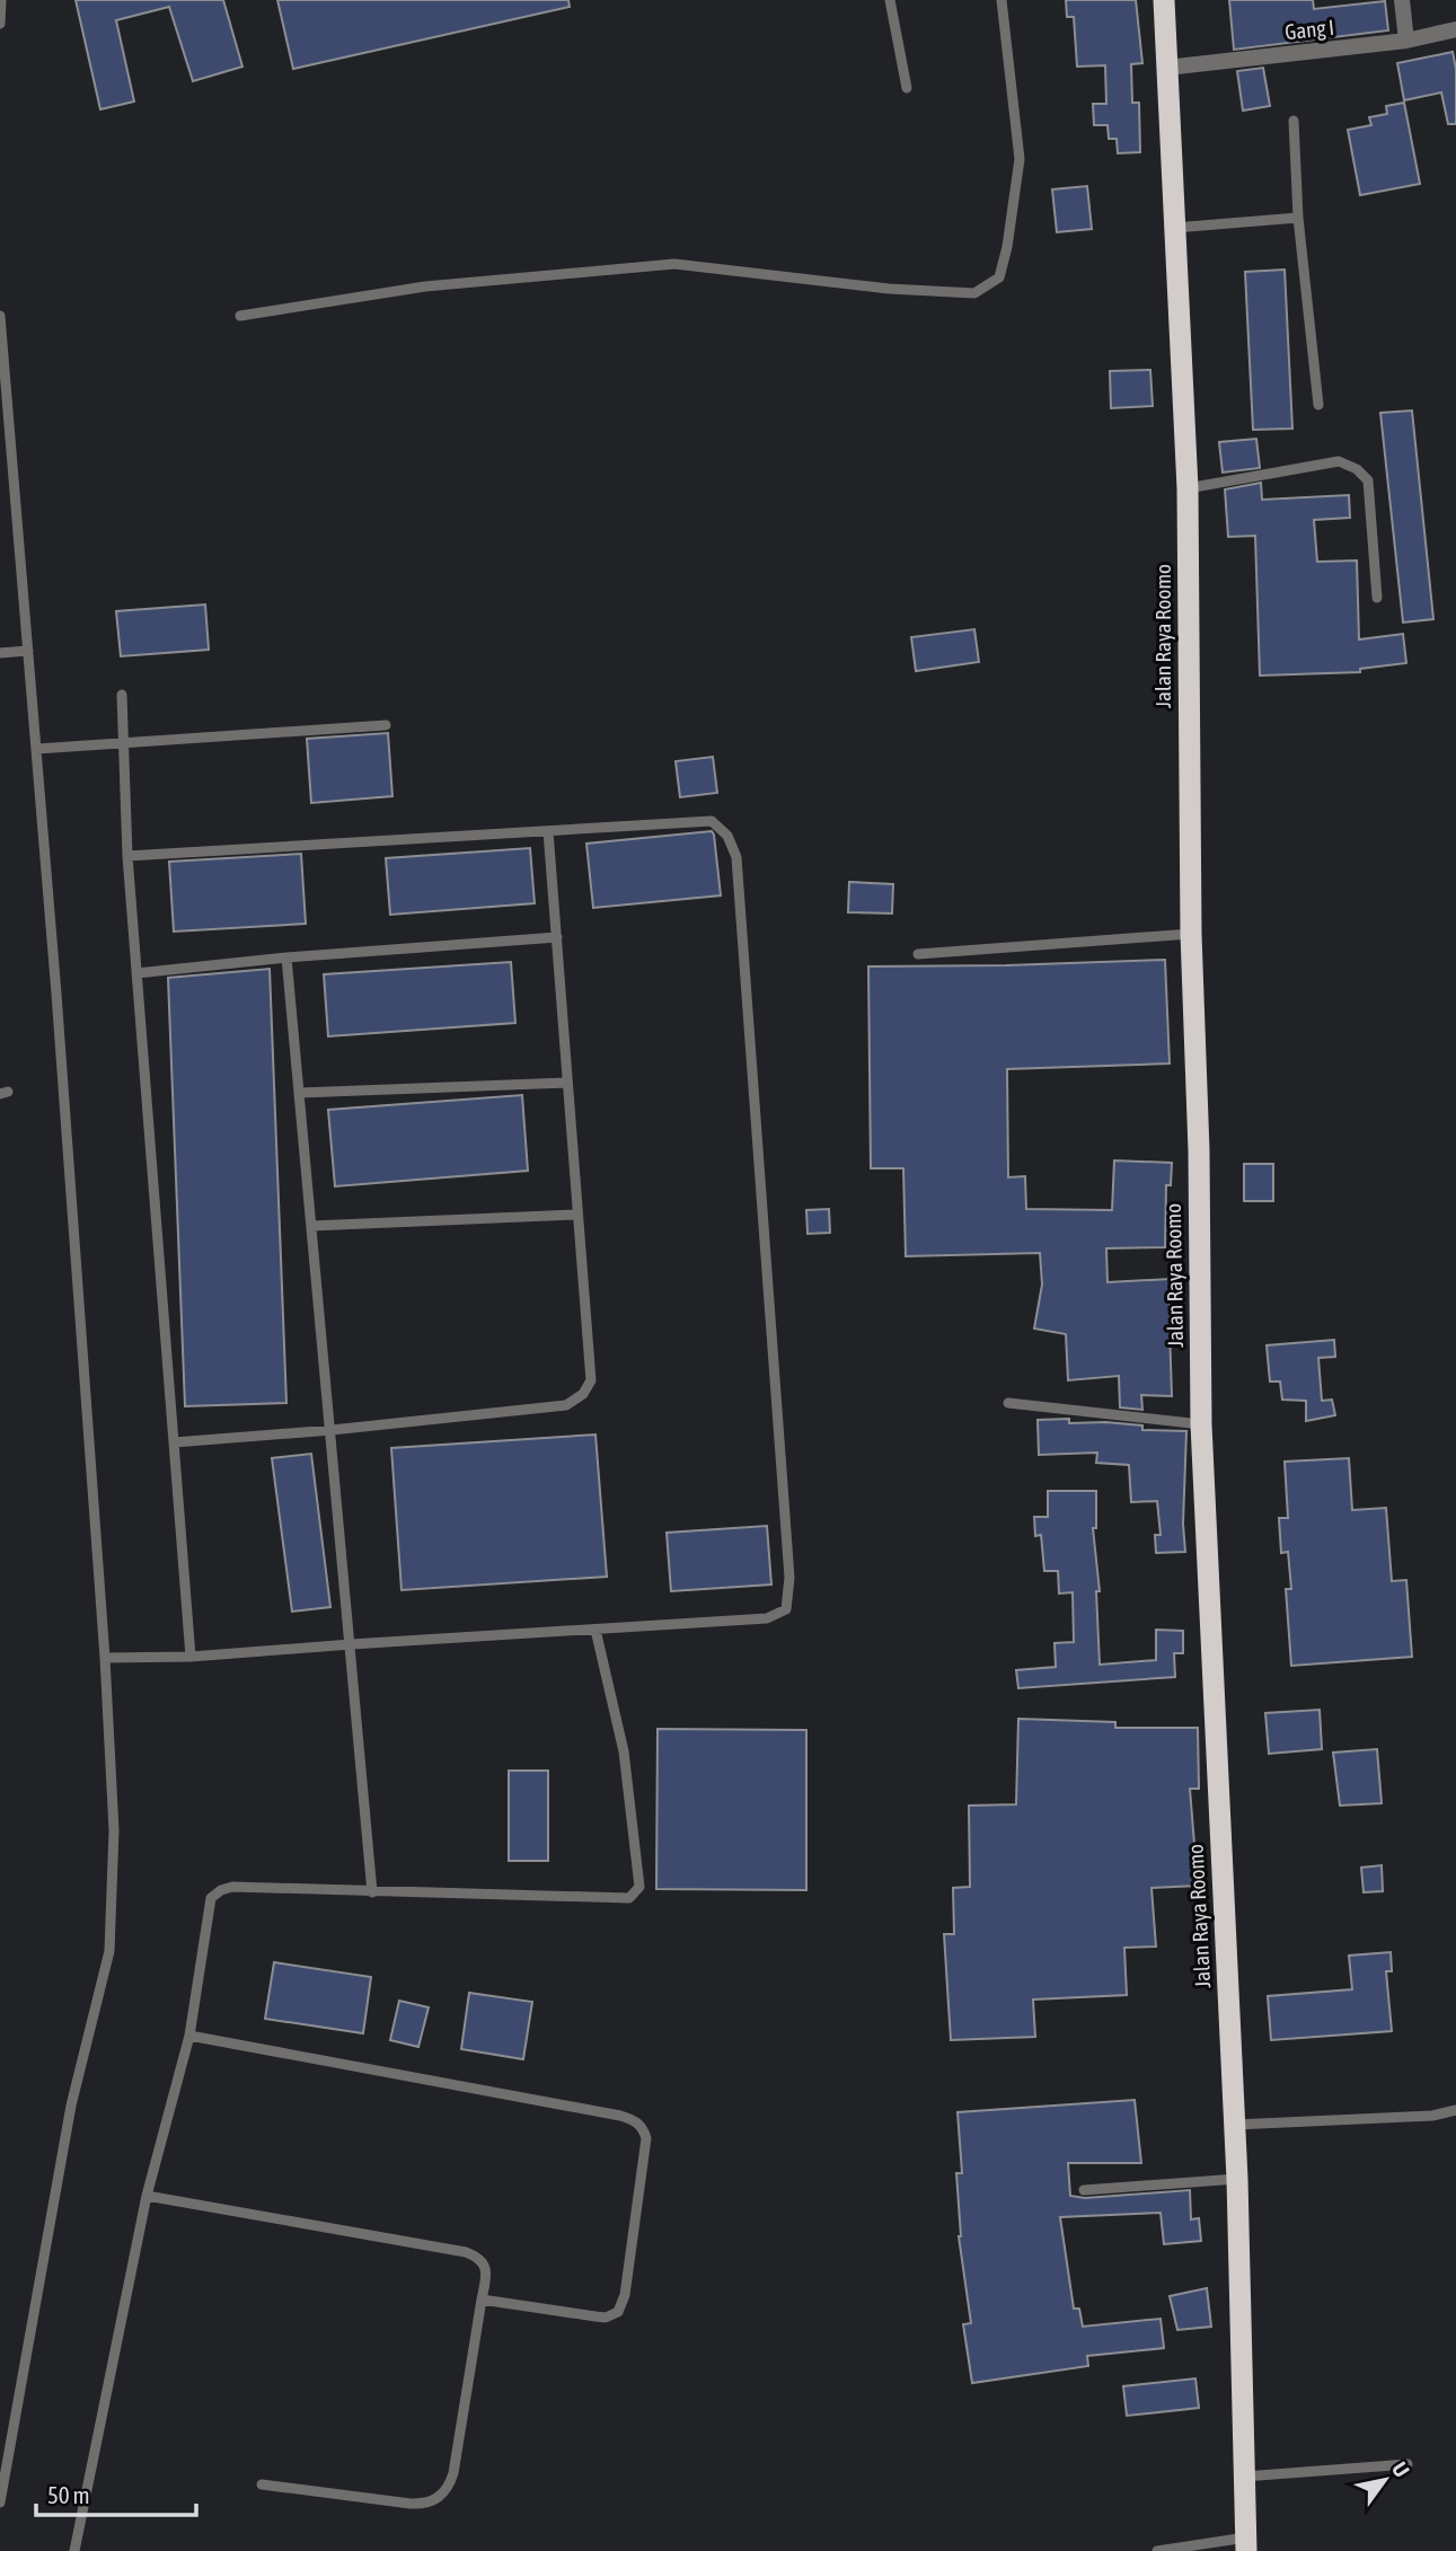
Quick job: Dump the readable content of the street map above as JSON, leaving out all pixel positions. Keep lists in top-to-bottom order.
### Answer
{
  "streets": {
    "highway": ["Jalan Raya Roomo"],
    "street": ["Gang I"]
  },
  "crossings": [
    ["Gang I", "Jalan Raya Roomo"]
  ],
  "scale_bar": "50 m",
  "north": "top right"
}
